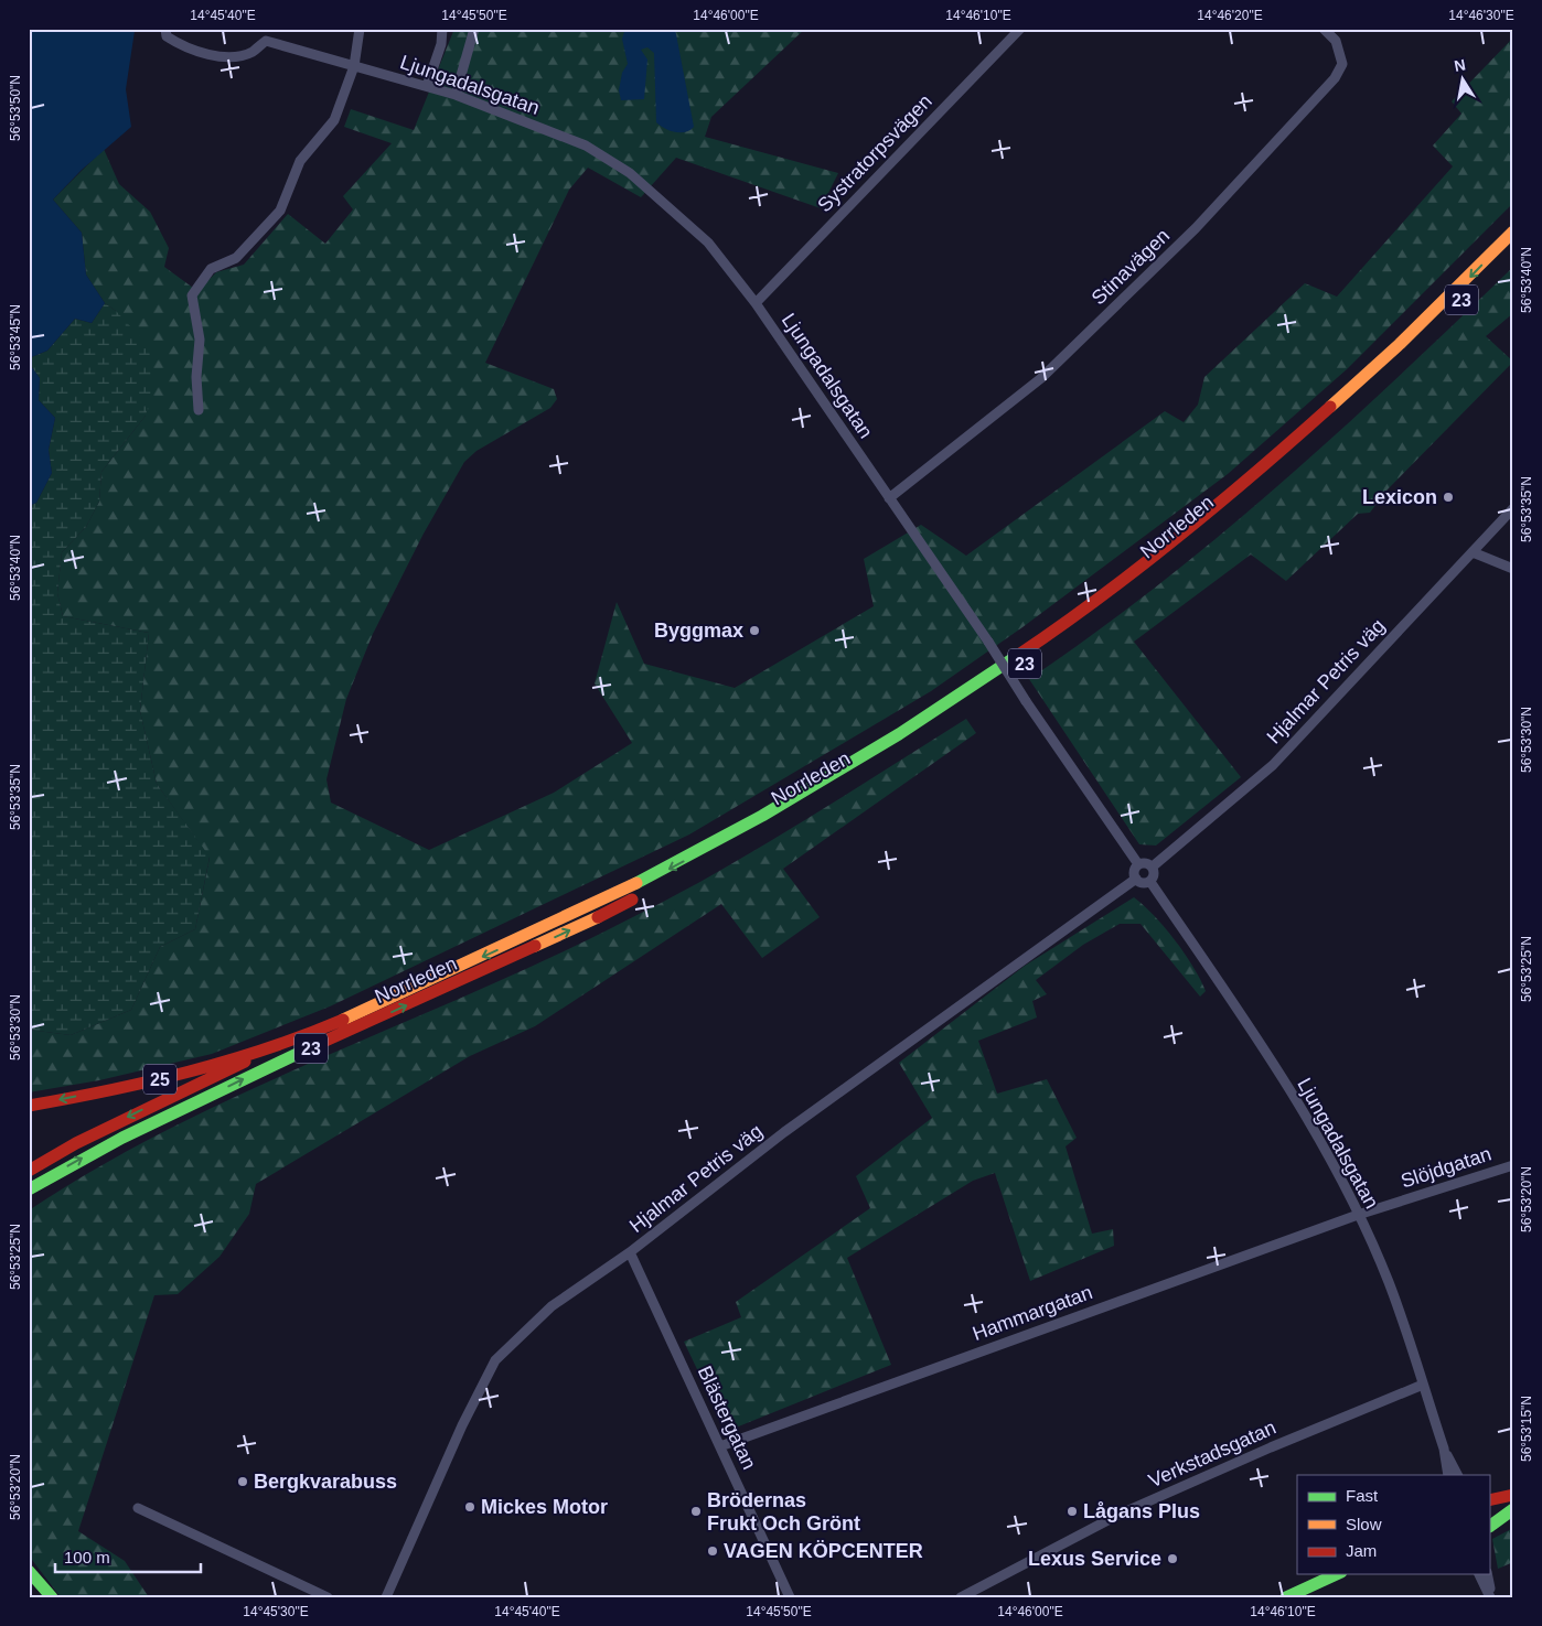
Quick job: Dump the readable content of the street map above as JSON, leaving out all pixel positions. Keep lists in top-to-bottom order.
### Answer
{
  "streets": {
    "main road": ["23", "Norrleden", "25"],
    "street": [
      "Ljungadalsgatan",
      "Systratorpsvägen",
      "Stinavägen",
      "Hjalmar Petris väg",
      "Slöjdgatan",
      "Hammargatan",
      "Blästergatan",
      "Verkstadsgatan"
    ]
  },
  "crossings": [
    ["Ljungadalsgatan", "Systratorpsvägen"],
    ["Ljungadalsgatan", "Stinavägen"],
    ["Ljungadalsgatan", "Hjalmar Petris väg"],
    ["Ljungadalsgatan", "Slöjdgatan"],
    ["Ljungadalsgatan", "Hammargatan"],
    ["Ljungadalsgatan", "Verkstadsgatan"],
    ["Norrleden", "25"],
    ["Hjalmar Petris väg", "Blästergatan"],
    ["Slöjdgatan", "Hammargatan"],
    ["Hammargatan", "Blästergatan"]
  ],
  "places": [
    "Lexicon",
    "Byggmax",
    "Bergkvarabuss",
    "Mickes Motor",
    "Brödernas Frukt Och Grönt",
    "Lågans Plus",
    "VAGEN KÖPCENTER",
    "Lexus Service"
  ],
  "legend": ["Fast", "Slow", "Jam"],
  "scale_bar": "100 m",
  "north": "top",
  "coordinates": [
    "14°45'40\"E",
    "14°45'50\"E",
    "14°46'00\"E",
    "14°46'10\"E",
    "14°46'20\"E",
    "14°46'30\"E",
    "56°53'50\"N",
    "56°53'40\"N",
    "56°53'45\"N",
    "56°53'35\"N",
    "56°53'30\"N",
    "56°53'25\"N",
    "56°53'20\"N",
    "56°53'15\"N",
    "14°45'30\"E"
  ]
}
